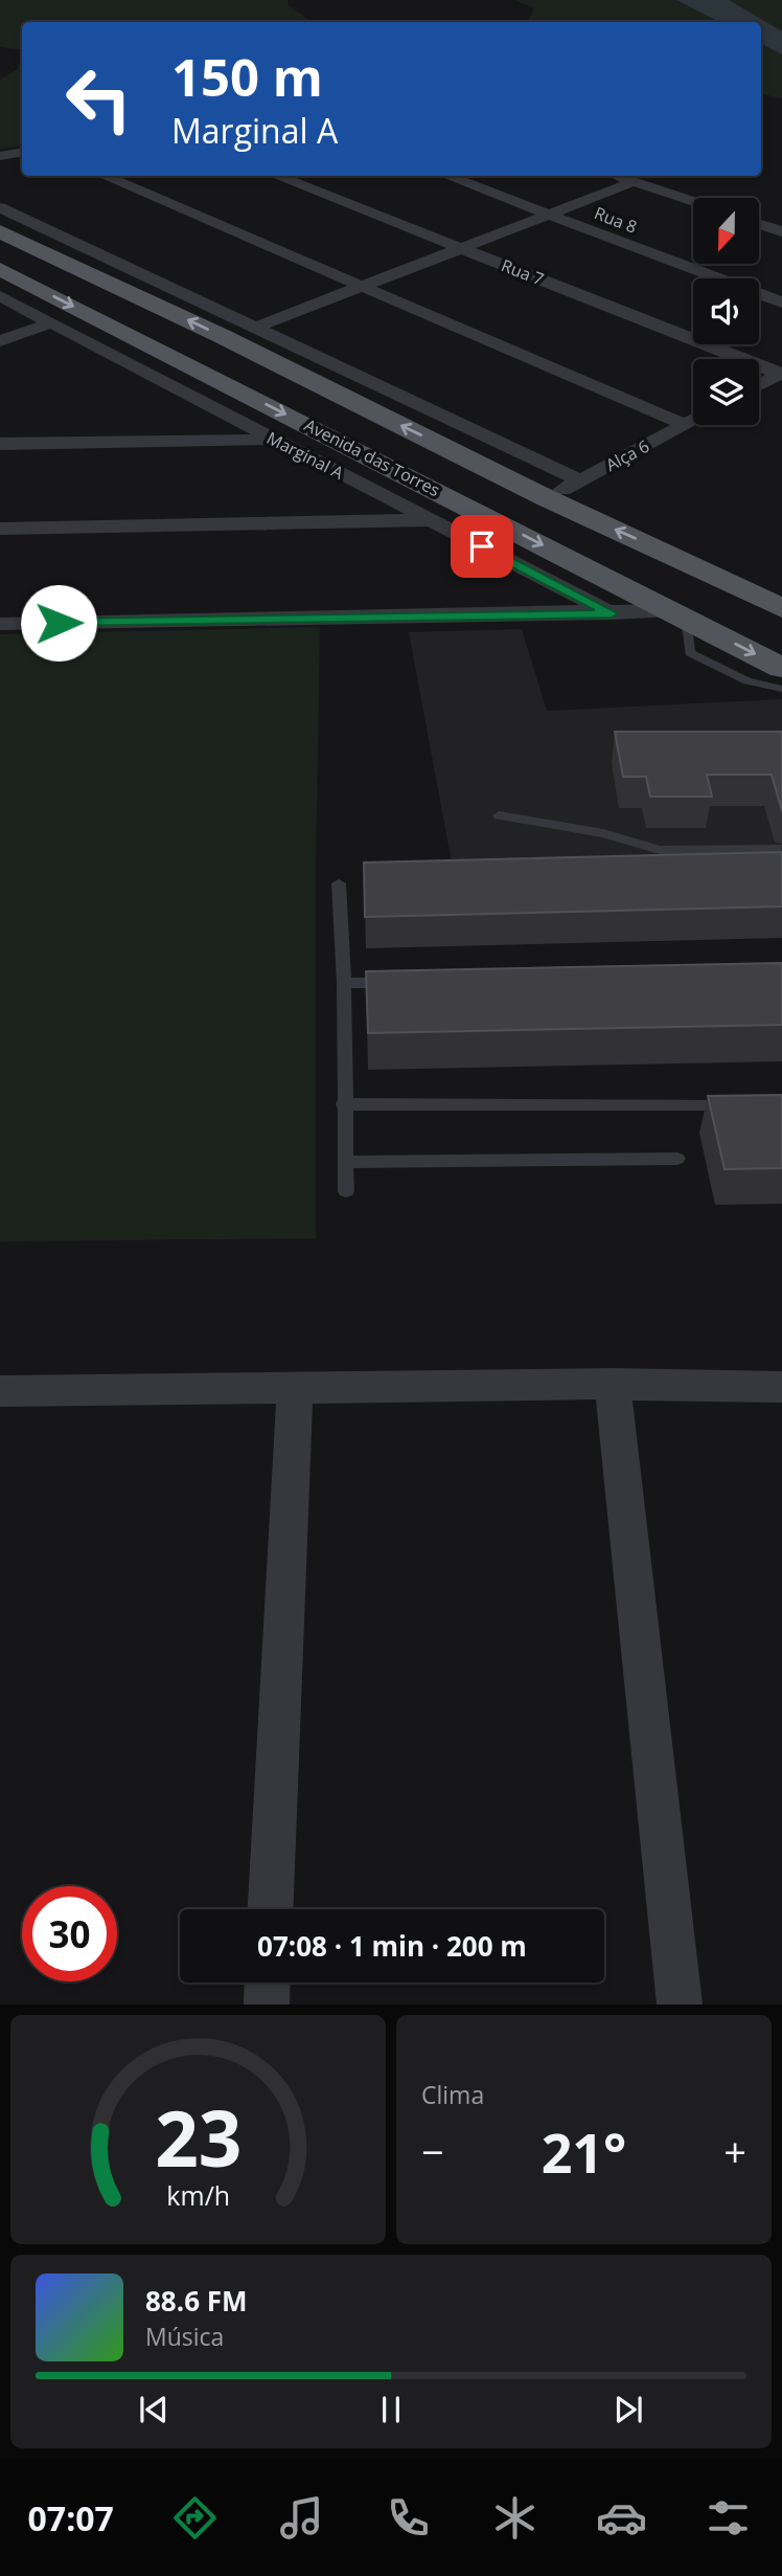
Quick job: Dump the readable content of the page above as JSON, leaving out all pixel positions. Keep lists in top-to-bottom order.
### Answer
{
  "streets": {
    "main road": ["Avenida das Torres"],
    "street": [
      "Rua 8",
      "Rua 7",
      "Marginal A",
      "Alça 6"
    ]
  },
  "north": "bottom",
  "page": {
    "turn": ["150 m", "Marginal A"],
    "limit": "30",
    "trip": "07:08 · 1 min · 200 m",
    "tile": "Clima",
    "heat": ["−", "21°", "+"],
    "song": ["88.6 FM", "Música"],
    "tabs": "07:07",
    "gauge": ["23", "km/h"]
  }
}
